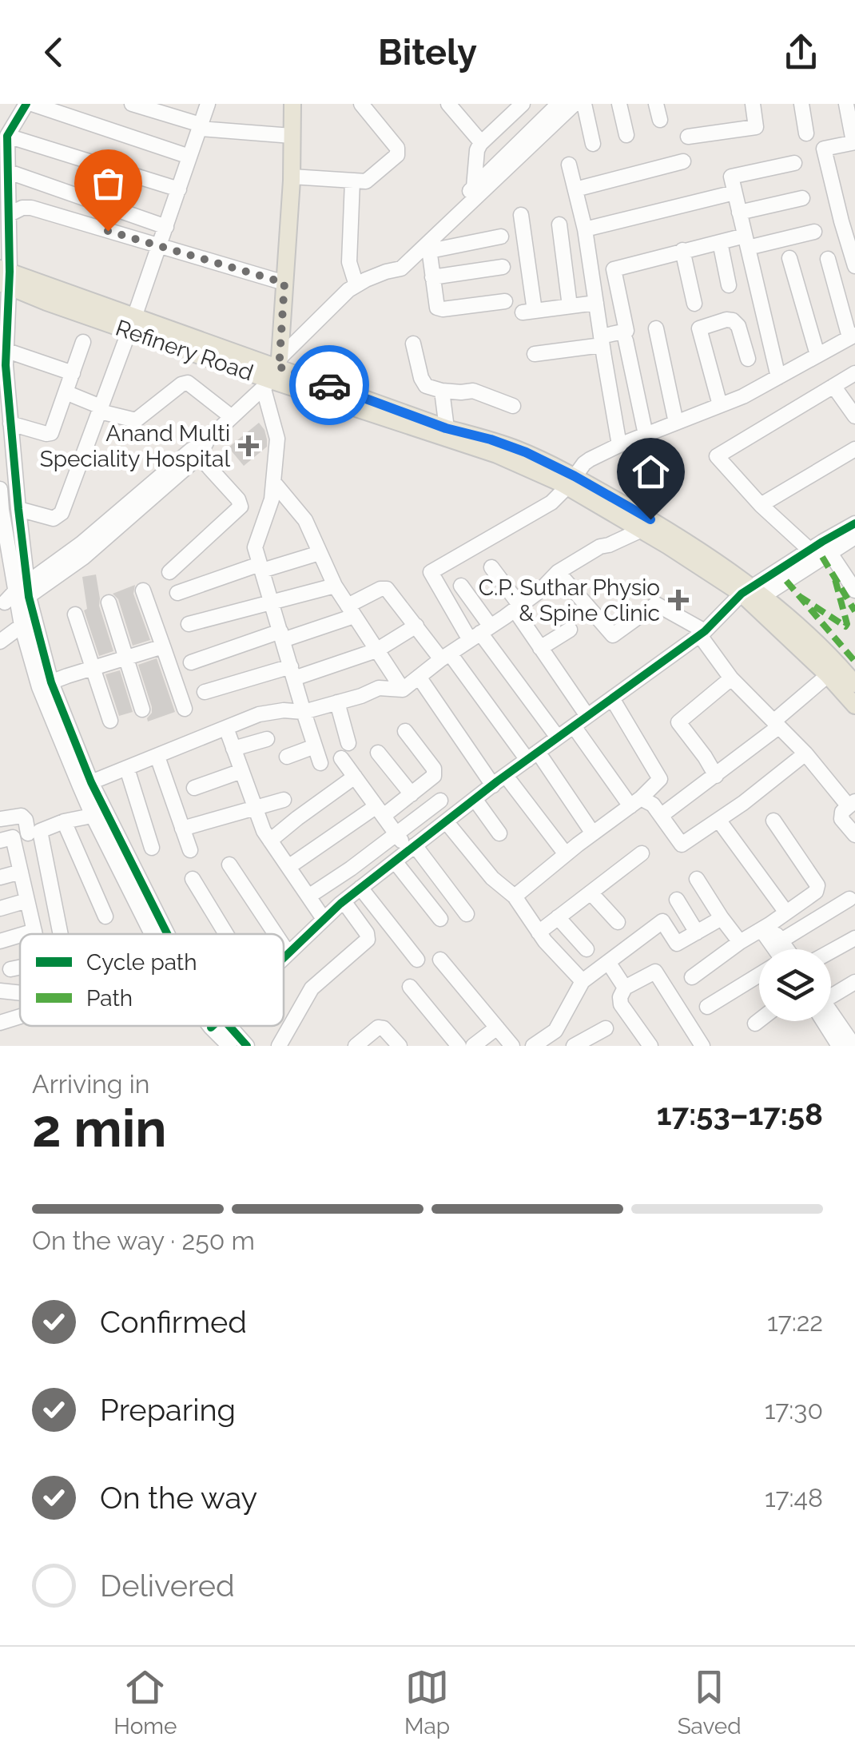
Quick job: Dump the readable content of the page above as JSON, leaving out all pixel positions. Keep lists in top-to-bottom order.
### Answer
{
  "streets": {
    "main road": ["Refinery Road"]
  },
  "places": {
    "health": ["Anand Multi Speciality Hospital", "C.P. Suthar Physio & Spine Clinic"]
  },
  "legend": ["Cycle path", "Path"],
  "page": {
    "header": "Bitely",
    "heading": ["2 min", "Arriving in", "17:53–17:58"],
    "bar": "On the way · 250 m",
    "list": [
      ["Confirmed", "17:22"],
      ["Preparing", "17:30"],
      ["On the way", "17:48"],
      "Delivered"
    ],
    "tabs": ["Home", "Map", "Saved"]
  }
}
